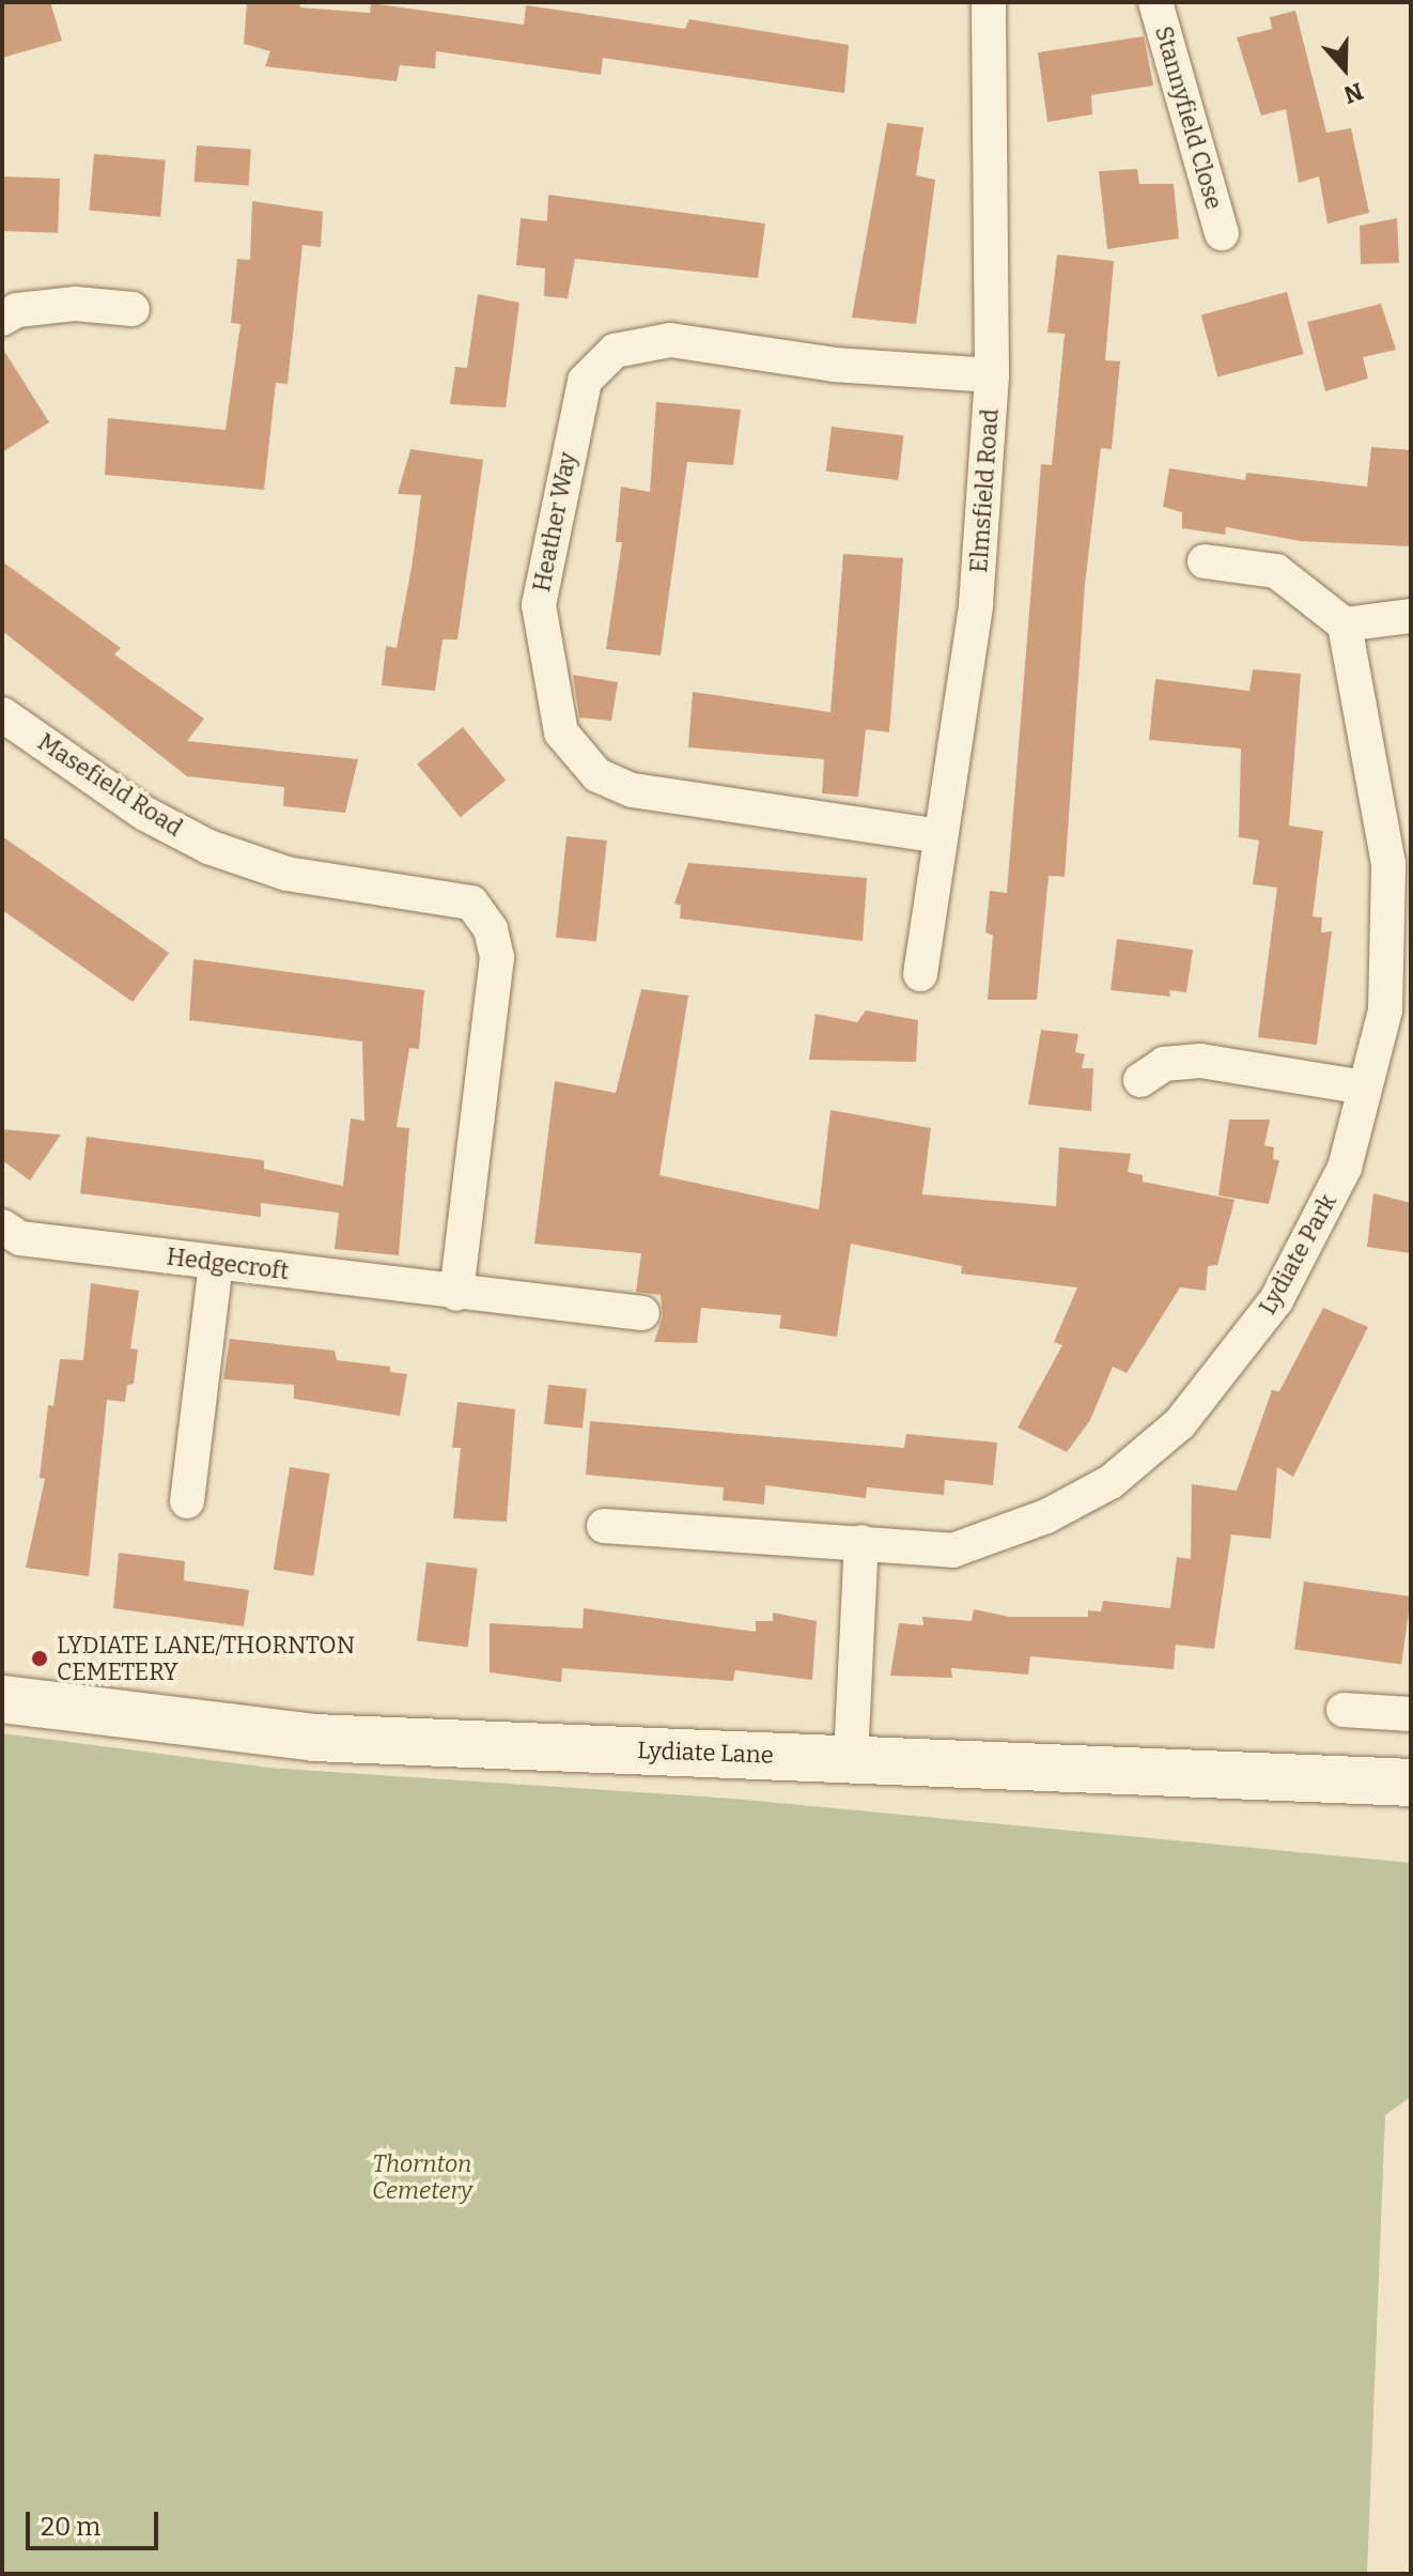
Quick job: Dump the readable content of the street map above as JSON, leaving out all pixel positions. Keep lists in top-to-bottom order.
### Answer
{
  "streets": {
    "main road": ["Lydiate Lane"],
    "street": [
      "Stannyfield Close",
      "Elmsfield Road",
      "Heather Way",
      "Masefield Road",
      "Lydiate Park",
      "Hedgecroft"
    ]
  },
  "crossings": [
    ["Elmsfield Road", "Heather Way"],
    ["Masefield Road", "Hedgecroft"]
  ],
  "parks": ["Thornton Cemetery"],
  "places": ["LYDIATE LANE/THORNTON CEMETERY"],
  "scale_bar": "20 m",
  "north": "bottom"
}
